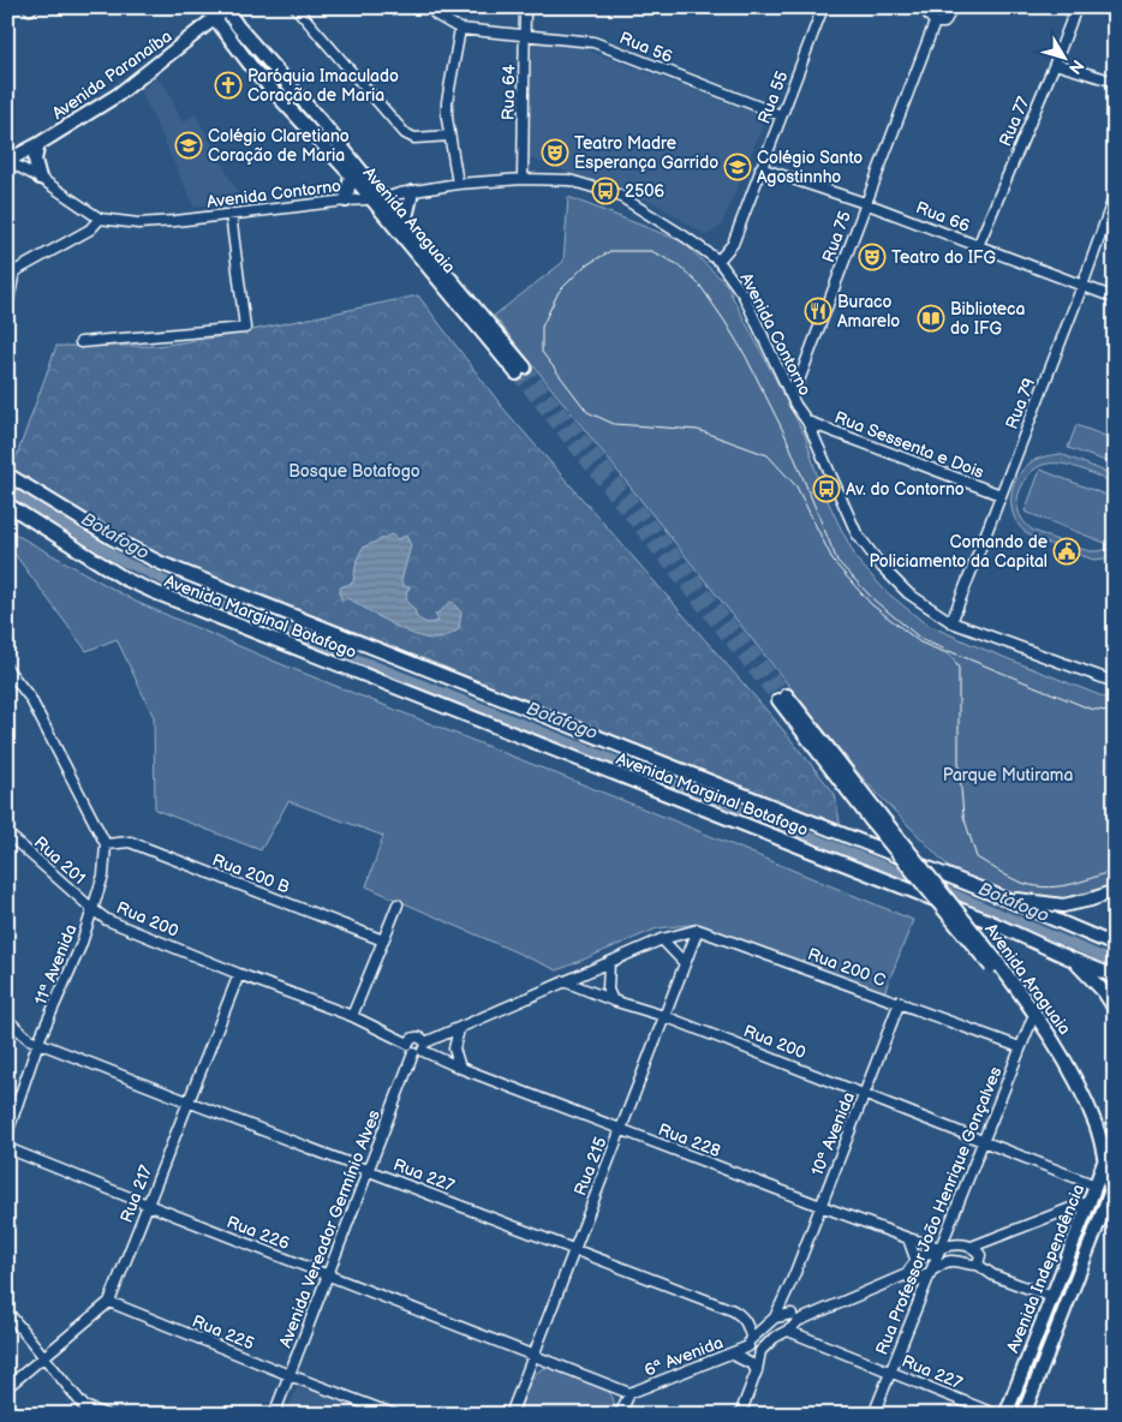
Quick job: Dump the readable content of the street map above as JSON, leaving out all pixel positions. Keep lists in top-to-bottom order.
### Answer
{
  "streets": {
    "main road": [
      "Avenida Paranaíba",
      "Avenida Araguaia",
      "Avenida Marginal Botafogo",
      "Rua 200",
      "Avenida Independência"
    ],
    "street": [
      "Rua 56",
      "Rua 64",
      "Rua 55",
      "Rua 77",
      "Avenida Contorno",
      "Rua 66",
      "Rua 75",
      "Rua 79",
      "Rua Sessenta e Dois",
      "Rua 201",
      "Rua 200 B",
      "11ª Avenida",
      "Rua 200 C",
      "10ª Avenida",
      "Rua 228",
      "Rua 215",
      "Rua 227",
      "Rua 217",
      "Rua Professor João Henrique Gonçalves",
      "Avenida Vereador Germínio Alves",
      "Rua 226",
      "Rua 225",
      "6ª Avenida"
    ]
  },
  "crossings": [
    ["Rua 56", "Rua 64"],
    ["Rua 56", "Rua 55"],
    ["Avenida Paranaíba", "Avenida Contorno"],
    ["Avenida Paranaíba", "Avenida Araguaia"],
    ["Rua 64", "Avenida Contorno"],
    ["Rua 55", "Avenida Contorno"],
    ["Rua 55", "Rua 66"],
    ["Rua 77", "Rua 66"],
    ["Avenida Contorno", "Avenida Araguaia"],
    ["Avenida Contorno", "Rua 75"],
    ["Avenida Contorno", "Rua 79"],
    ["Avenida Contorno", "Rua Sessenta e Dois"],
    ["Rua 66", "Rua 75"],
    ["Rua 66", "Rua 79"],
    ["Avenida Araguaia", "Rua 200"],
    ["Avenida Araguaia", "Rua Professor João Henrique Gonçalves"],
    ["Avenida Araguaia", "Avenida Independência"],
    ["Rua 79", "Rua Sessenta e Dois"],
    ["Rua 201", "Rua 200"],
    ["Rua 201", "11ª Avenida"],
    ["Rua 200 B", "Rua 200"],
    ["Rua 200", "11ª Avenida"],
    ["Rua 200", "10ª Avenida"],
    ["Rua 200", "Rua 228"],
    ["Rua 200", "Rua 215"],
    ["Rua 200", "Rua 217"],
    ["Rua 200", "Rua Professor João Henrique Gonçalves"],
    ["Rua 200", "Avenida Vereador Germínio Alves"],
    ["Rua 200", "Avenida Independência"],
    ["11ª Avenida", "Rua 227"],
    ["Rua 200 C", "10ª Avenida"],
    ["Rua 200 C", "Rua 215"],
    ["Rua 200 C", "Rua Professor João Henrique Gonçalves"],
    ["10ª Avenida", "Rua 228"],
    ["10ª Avenida", "6ª Avenida"],
    ["Rua 228", "Rua 215"],
    ["Rua 228", "Rua Professor João Henrique Gonçalves"],
    ["Rua 228", "Avenida Vereador Germínio Alves"],
    ["Rua 215", "Rua 227"],
    ["Rua 215", "Rua 226"],
    ["Rua 227", "Rua 217"],
    ["Rua 227", "Rua Professor João Henrique Gonçalves"],
    ["Rua 227", "Avenida Vereador Germínio Alves"],
    ["Rua 227", "6ª Avenida"],
    ["Rua 217", "Rua 226"],
    ["Rua 217", "Rua 225"],
    ["Rua Professor João Henrique Gonçalves", "6ª Avenida"],
    ["Avenida Vereador Germínio Alves", "Rua 226"],
    ["Avenida Vereador Germínio Alves", "Rua 225"],
    ["Rua 226", "6ª Avenida"]
  ],
  "water": ["Botafogo"],
  "parks": ["Bosque Botafogo", "Parque Mutirama"],
  "places": {
    "church": ["Paróquia Imaculado Coração de Maria"],
    "school or university": ["Colégio Claretiano Coração de Maria", "Colégio Santo Agostinnho"],
    "theatre": ["Teatro Madre Esperança Garrido", "Teatro do IFG"],
    "bus stop": ["2506", "Av. do Contorno"],
    "restaurant": ["Buraco Amarelo"],
    "library": ["Biblioteca do IFG"],
    "public building": ["Comando de Policiamento da Capital"]
  },
  "north": "bottom right"
}
